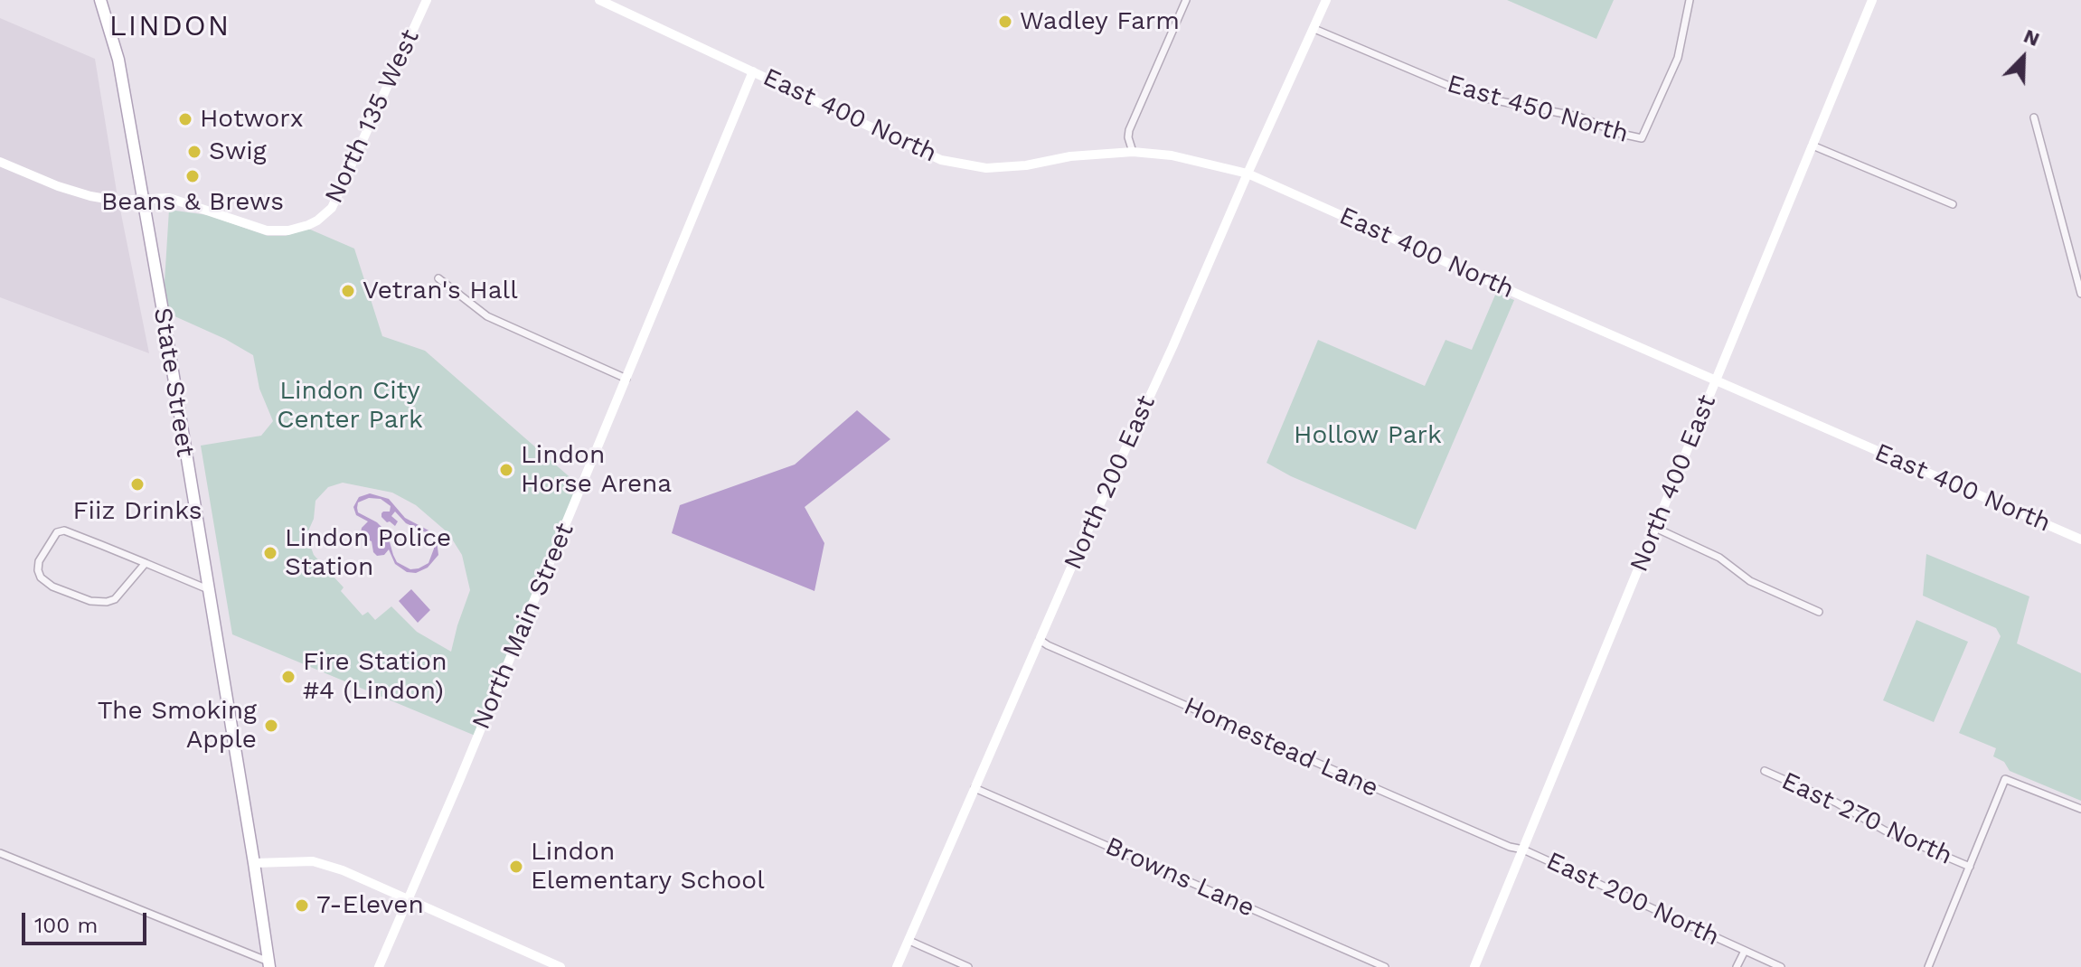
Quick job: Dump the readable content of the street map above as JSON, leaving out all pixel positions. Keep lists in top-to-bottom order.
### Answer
{
  "streets": {
    "main road": ["State Street"],
    "street": [
      "East 450 North",
      "East 400 North",
      "North 135 West",
      "North 200 East",
      "North 400 East",
      "North Main Street",
      "Homestead Lane",
      "East 270 North",
      "Browns Lane",
      "East 200 North"
    ]
  },
  "crossings": [
    ["East 450 North", "North 200 East"],
    ["East 400 North", "North 200 East"],
    ["East 400 North", "North 400 East"],
    ["East 400 North", "North Main Street"],
    ["North 135 West", "State Street"],
    ["North 200 East", "Homestead Lane"],
    ["North 200 East", "Browns Lane"],
    ["North 400 East", "Homestead Lane"],
    ["North 400 East", "East 200 North"],
    ["Homestead Lane", "East 200 North"]
  ],
  "districts": ["LINDON"],
  "parks": ["Lindon City Center Park", "Hollow Park"],
  "places": [
    "Wadley Farm",
    "Hotworx",
    "Swig",
    "Beans & Brews",
    "Vetran's Hall",
    "Lindon Horse Arena",
    "Fiiz Drinks",
    "Lindon Police Station",
    "Fire Station #4 (Lindon)",
    "The Smoking Apple",
    "Lindon Elementary School",
    "7-Eleven"
  ],
  "scale_bar": "100 m",
  "north": "top right"
}
